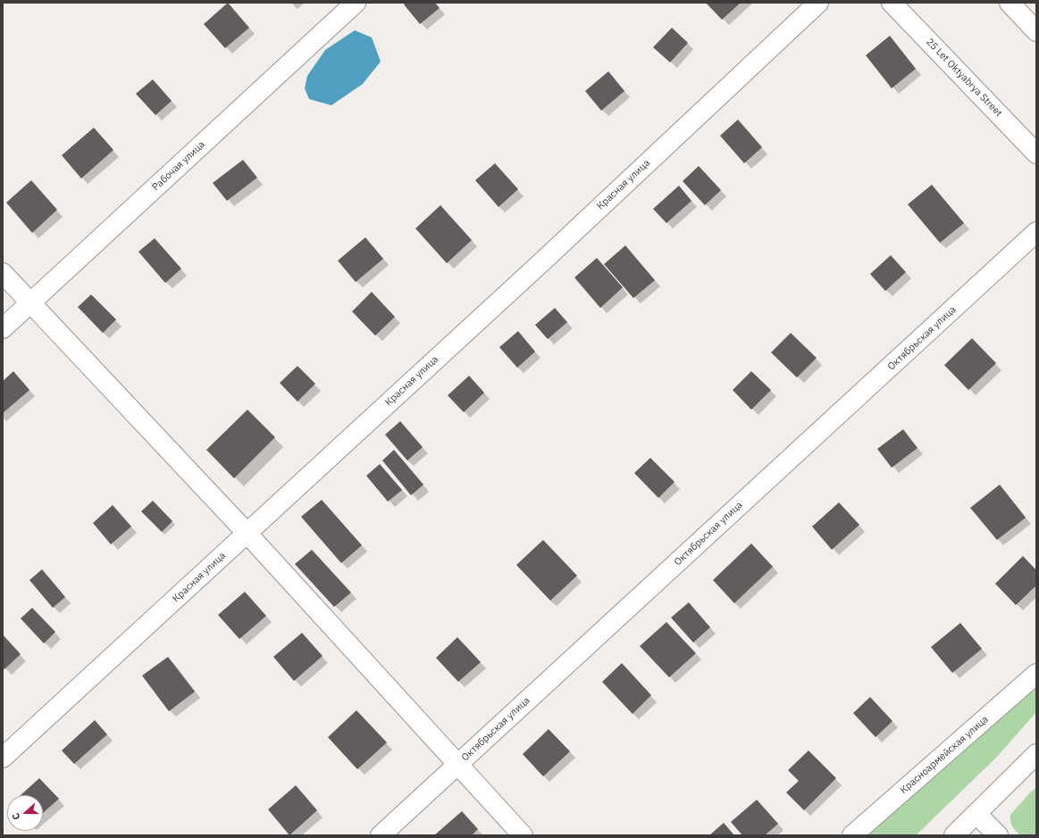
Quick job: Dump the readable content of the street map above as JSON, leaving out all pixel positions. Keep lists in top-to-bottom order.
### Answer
{
  "streets": {
    "street": [
      "25 Let Oktyabrya Street",
      "Рабочая улица",
      "Красная улица",
      "Октябрьская улица",
      "Красноармейская улица"
    ]
  },
  "north": "left"
}
